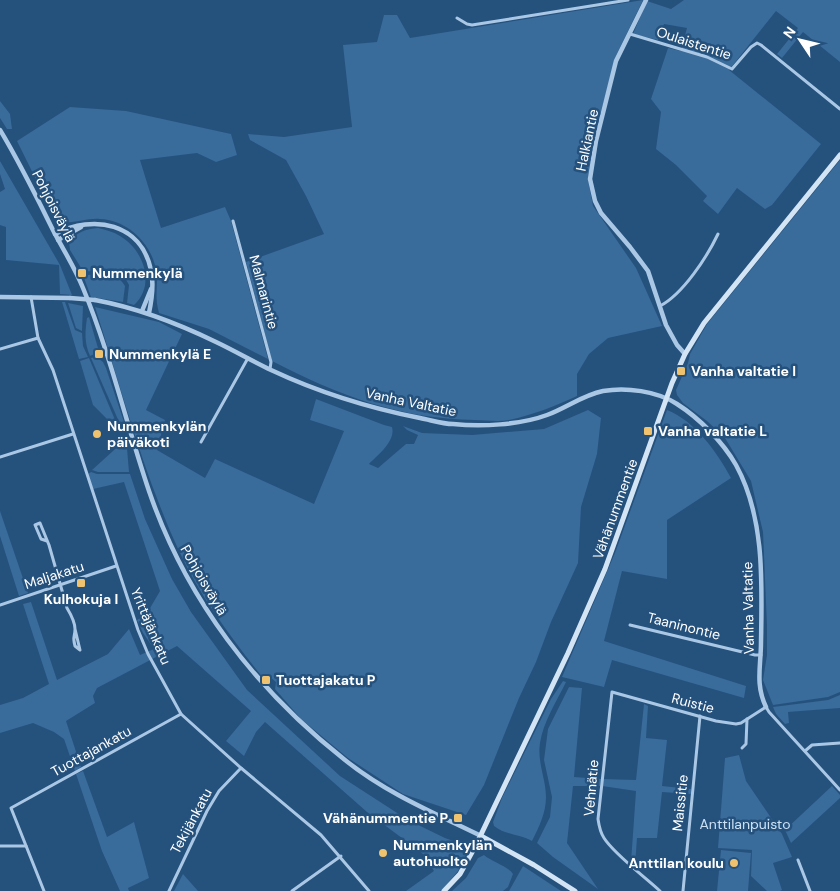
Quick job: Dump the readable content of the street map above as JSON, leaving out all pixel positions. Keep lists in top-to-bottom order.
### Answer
{
  "streets": {
    "main road": ["Pohjoisväylä", "Vähänummentie"],
    "street": [
      "Oulaistentie",
      "Halkiantie",
      "Malmarintie",
      "Vanha Valtatie",
      "Maljakatu",
      "Yrittäjänkatu",
      "Taaninontie",
      "Ruistie",
      "Tuottajankatu",
      "Vehnätie",
      "Maissitie",
      "Tekijänkatu"
    ]
  },
  "crossings": [
    ["Oulaistentie", "Halkiantie"],
    ["Halkiantie", "Vähänummentie"],
    ["Pohjoisväylä", "Vähänummentie"],
    ["Malmarintie", "Vanha Valtatie"],
    ["Vanha Valtatie", "Vähänummentie"],
    ["Vanha Valtatie", "Yrittäjänkatu"],
    ["Vanha Valtatie", "Taaninontie"],
    ["Vanha Valtatie", "Ruistie"],
    ["Maljakatu", "Yrittäjänkatu"],
    ["Yrittäjänkatu", "Tuottajankatu"],
    ["Yrittäjänkatu", "Tekijänkatu"],
    ["Ruistie", "Vehnätie"],
    ["Ruistie", "Maissitie"]
  ],
  "parks": ["Anttilanpuisto"],
  "places": {
    "transit": [
      "Nummenkylä",
      "Nummenkylä E",
      "Vanha valtatie I",
      "Vanha valtatie L",
      "Kulhokuja I",
      "Tuottajakatu P",
      "Vähänummentie P"
    ],
    "other": ["Nummenkylän päiväkoti", "Nummenkylän autohuolto", "Anttilan koulu"]
  },
  "north": "top left"
}
